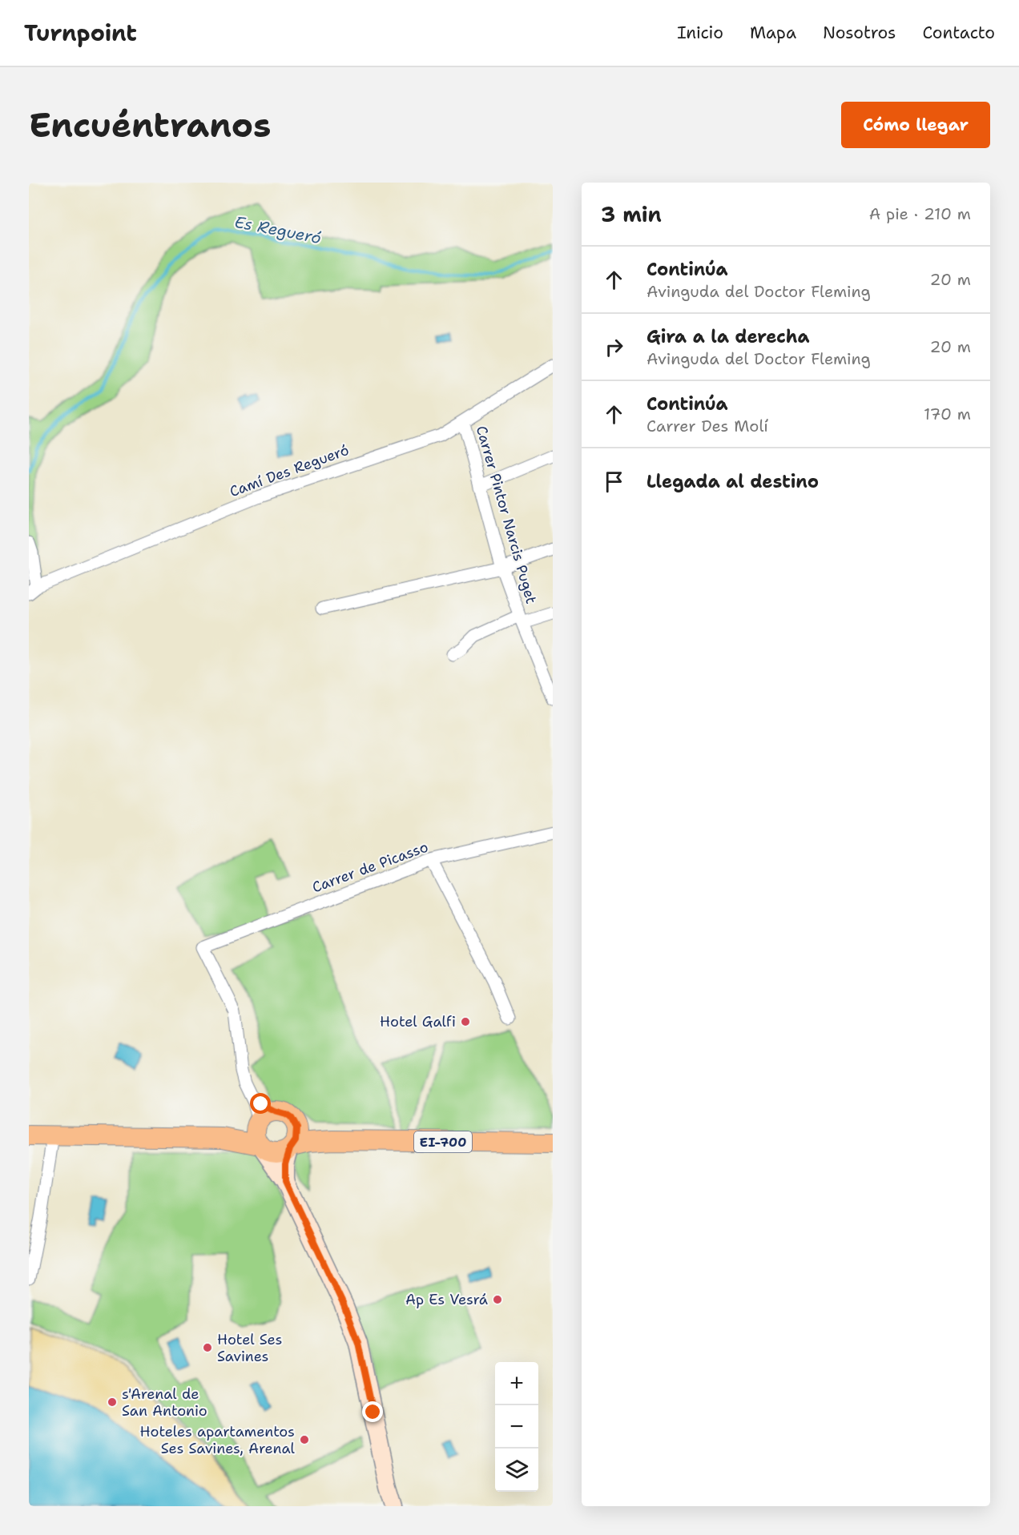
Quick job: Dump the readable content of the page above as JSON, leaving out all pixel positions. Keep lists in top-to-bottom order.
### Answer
{
  "streets": {
    "main road": ["EI-700"],
    "street": ["Camí Des Regueró", "Carrer Pintor Narcis Puget", "Carrer de Picasso"]
  },
  "crossings": [
    ["Camí Des Regueró", "Carrer Pintor Narcis Puget"]
  ],
  "water": ["Es Regueró"],
  "places": [
    "Hotel Galfi",
    "Ap Es Vesrá",
    "Hotel Ses Savines",
    "s'Arenal de San Antonio",
    "Hoteles apartamentos Ses Savines, Arenal"
  ],
  "page": {
    "header": "Turnpoint",
    "nav": [
      "Inicio",
      "Mapa",
      "Nosotros",
      "Contacto"
    ],
    "buttons": "Cómo llegar",
    "title": "Encuéntranos",
    "heading": ["3 min", "A pie · 210 m"],
    "list": [
      ["Continúa", "Avinguda del Doctor Fleming", "20 m"],
      ["Gira a la derecha", "Avinguda del Doctor Fleming", "20 m"],
      ["Continúa", "Carrer Des Molí", "170 m"],
      "Llegada al destino"
    ],
    "map_buttons": ["+", "−"]
  }
}
